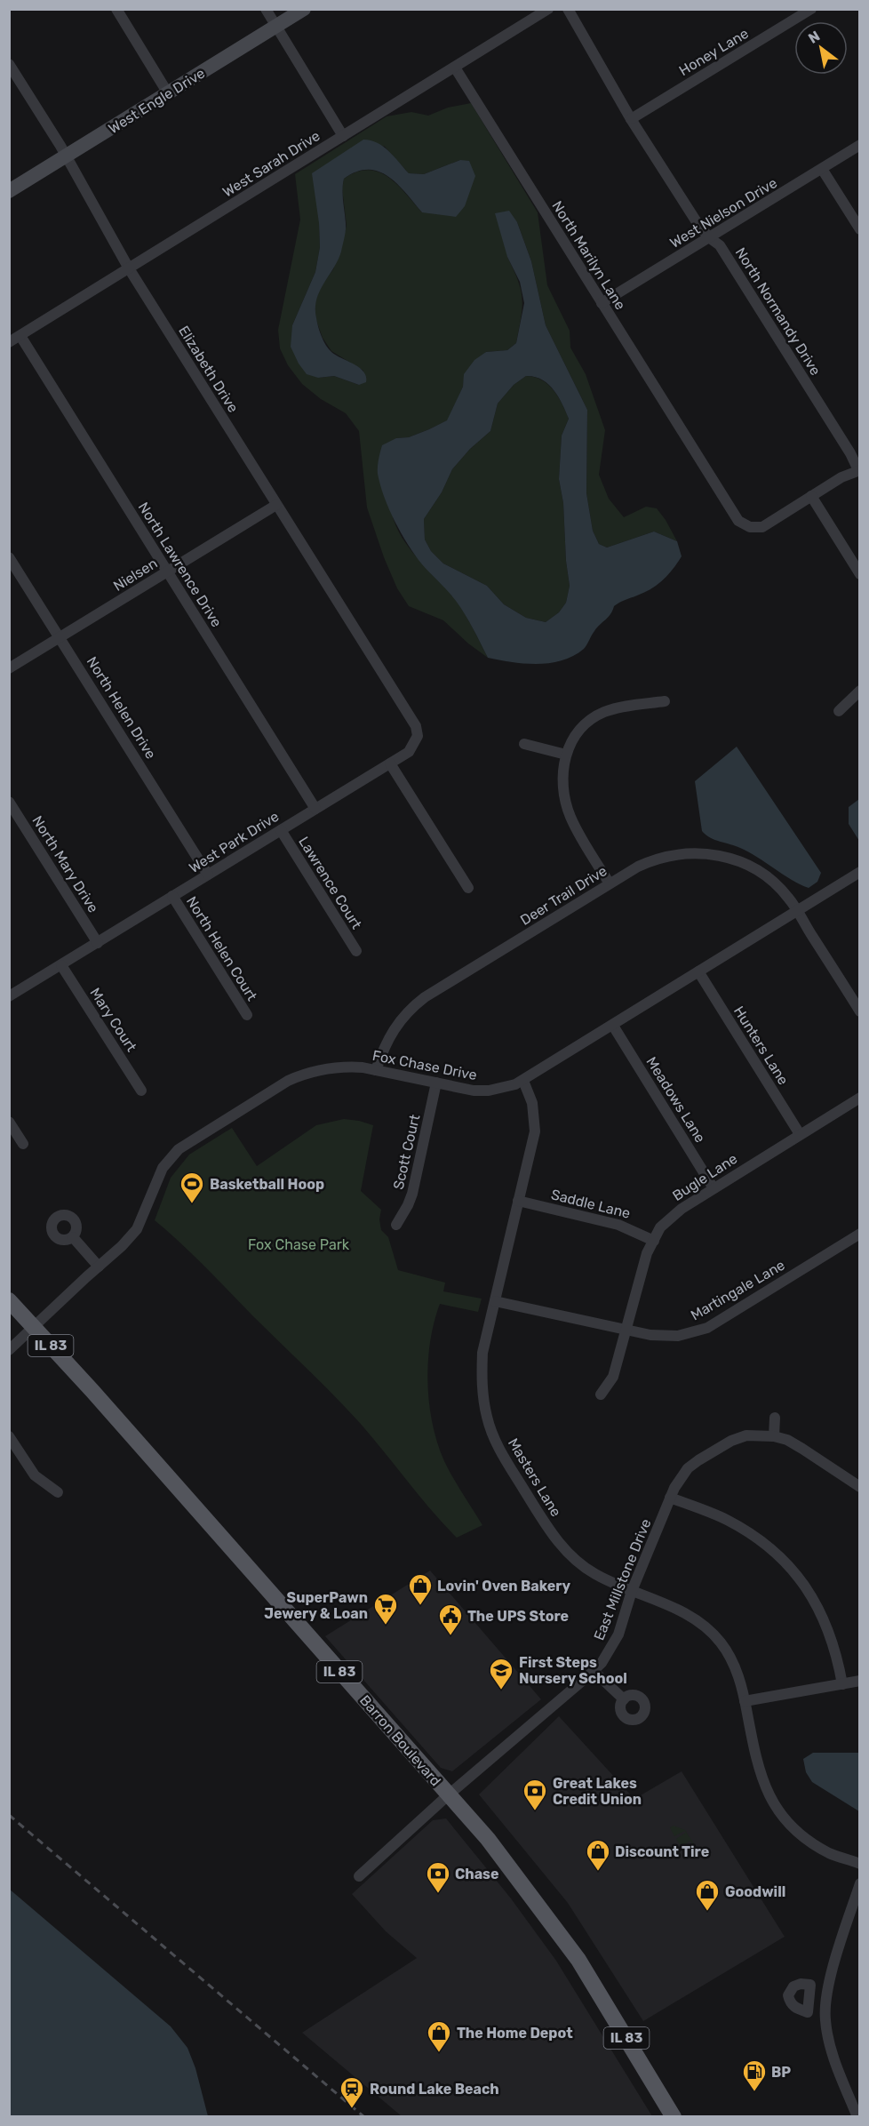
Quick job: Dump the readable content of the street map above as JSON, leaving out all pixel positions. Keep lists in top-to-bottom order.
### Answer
{
  "streets": {
    "main road": ["IL 83", "Barron Boulevard"],
    "street": [
      "Honey Lane",
      "West Engle Drive",
      "West Sarah Drive",
      "West Nielson Drive",
      "North Marilyn Lane",
      "North Normandy Drive",
      "Elizabeth Drive",
      "North Lawrence Drive",
      "Nielsen",
      "North Helen Drive",
      "West Park Drive",
      "North Mary Drive",
      "Lawrence Court",
      "Deer Trail Drive",
      "North Helen Court",
      "Mary Court",
      "Hunters Lane",
      "Fox Chase Drive",
      "Meadows Lane",
      "Scott Court",
      "Bugle Lane",
      "Saddle Lane",
      "Martingale Lane",
      "Masters Lane",
      "East Millstone Drive"
    ]
  },
  "crossings": [
    ["Honey Lane", "North Normandy Drive"],
    ["West Engle Drive", "Elizabeth Drive"],
    ["West Sarah Drive", "North Marilyn Lane"],
    ["West Sarah Drive", "Elizabeth Drive"],
    ["West Sarah Drive", "North Lawrence Drive"],
    ["West Nielson Drive", "North Marilyn Lane"],
    ["West Nielson Drive", "North Normandy Drive"],
    ["Elizabeth Drive", "Nielsen"],
    ["Elizabeth Drive", "West Park Drive"],
    ["North Lawrence Drive", "Nielsen"],
    ["North Lawrence Drive", "West Park Drive"],
    ["Nielsen", "North Helen Drive"],
    ["North Helen Drive", "West Park Drive"],
    ["West Park Drive", "North Mary Drive"],
    ["West Park Drive", "Lawrence Court"],
    ["West Park Drive", "North Helen Court"],
    ["West Park Drive", "Mary Court"],
    ["Deer Trail Drive", "Fox Chase Drive"],
    ["Hunters Lane", "Fox Chase Drive"],
    ["Hunters Lane", "Bugle Lane"],
    ["Fox Chase Drive", "Meadows Lane"],
    ["Fox Chase Drive", "Scott Court"],
    ["Fox Chase Drive", "IL 83"],
    ["Fox Chase Drive", "Masters Lane"],
    ["Fox Chase Drive", "Barron Boulevard"],
    ["Meadows Lane", "Bugle Lane"],
    ["Bugle Lane", "Saddle Lane"],
    ["Bugle Lane", "Martingale Lane"],
    ["Saddle Lane", "Masters Lane"],
    ["Martingale Lane", "Masters Lane"],
    ["IL 83", "Barron Boulevard"],
    ["Masters Lane", "East Millstone Drive"],
    ["East Millstone Drive", "Barron Boulevard"]
  ],
  "parks": ["Fox Chase Park"],
  "places": {
    "sports": ["Basketball Hoop"],
    "shop": [
      "Lovin' Oven Bakery",
      "Discount Tire",
      "Goodwill",
      "The Home Depot"
    ],
    "supermarket": ["SuperPawn Jewery & Loan"],
    "public building": ["The UPS Store"],
    "school or university": ["First Steps Nursery School"],
    "bank": ["Great Lakes Credit Union", "Chase"],
    "fuel station": ["BP"],
    "station": ["Round Lake Beach"]
  },
  "north": "top left"
}
